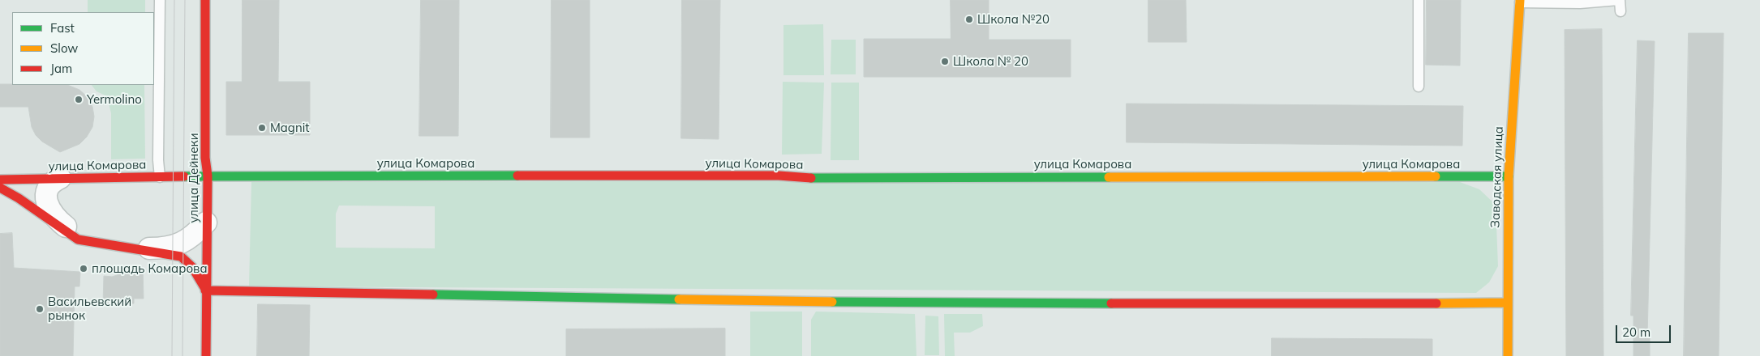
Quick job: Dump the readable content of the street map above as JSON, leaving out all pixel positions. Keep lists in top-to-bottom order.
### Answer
{
  "streets": {
    "street": ["улица Комарова", "Заводская улица", "улица Дейнеки"]
  },
  "crossings": [
    ["улица Комарова", "Заводская улица"],
    ["улица Комарова", "улица Дейнеки"]
  ],
  "places": [
    "Школа №20",
    "Школа № 20",
    "Yermolino",
    "Magnit",
    "площадь Комарова",
    "Васильевский рынок"
  ],
  "legend": ["Fast", "Slow", "Jam"],
  "scale_bar": "20 m"
}
